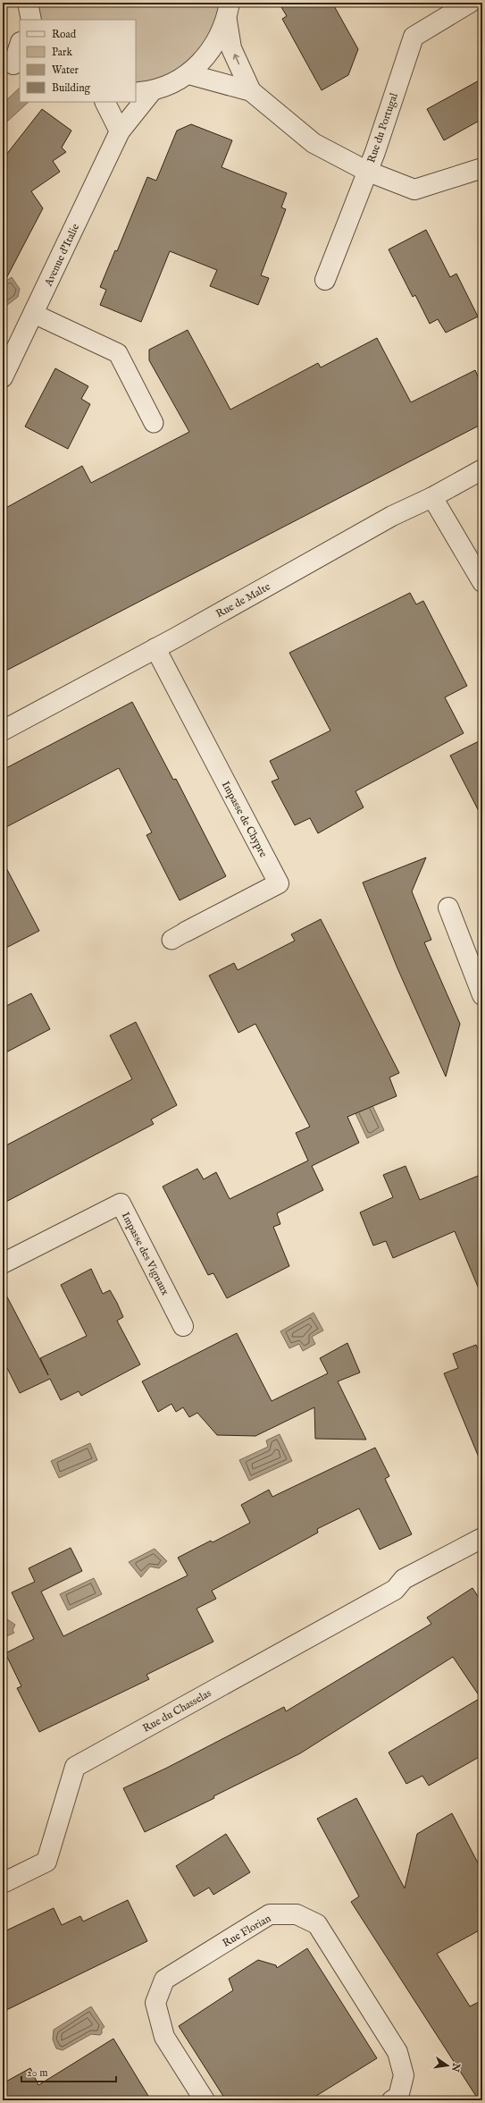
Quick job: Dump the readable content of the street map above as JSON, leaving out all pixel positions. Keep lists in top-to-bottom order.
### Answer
{
  "streets": {
    "street": [
      "Rue du Portugal",
      "Avenue d'Italie",
      "Rue de Malte",
      "Impasse de Chypre",
      "Impasse des Vignaux",
      "Rue du Chasselas",
      "Rue Florian"
    ]
  },
  "crossings": [
    ["Rue de Malte", "Impasse de Chypre"]
  ],
  "legend": [
    "Road",
    "Park",
    "Water",
    "Building"
  ],
  "scale_bar": "20 m",
  "north": "right"
}
